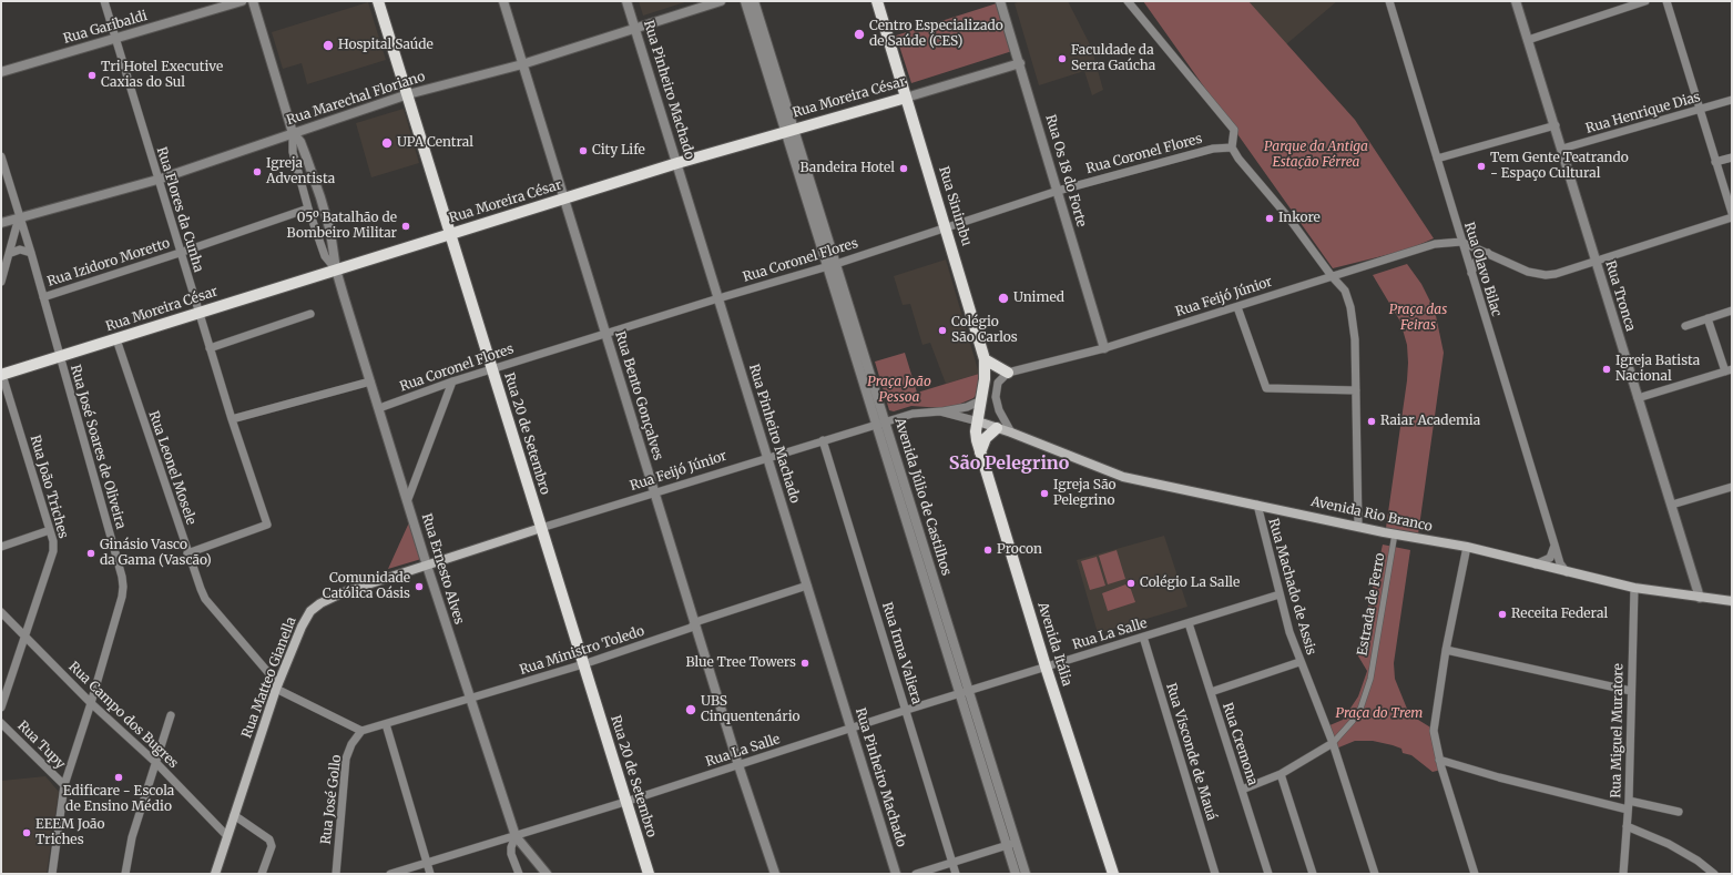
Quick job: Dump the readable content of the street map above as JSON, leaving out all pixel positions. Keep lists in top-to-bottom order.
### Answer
{
  "streets": {
    "main road": [
      "Rua Moreira César",
      "Rua Sinimbu",
      "Rua Feijó Júnior",
      "Rua 20 de Setembro",
      "Avenida Rio Branco",
      "Avenida Itália",
      "Rua Matteo Gianella"
    ],
    "street": [
      "Rua Garibaldi",
      "Rua Pinheiro Machado",
      "Rua Marechal Floriano",
      "Rua Henrique Dias",
      "Rua Coronel Flores",
      "Rua Os 18 do Forte",
      "Rua Flores da Cunha",
      "Rua Izidoro Moretto",
      "Rua Olavo Bilac",
      "Rua Tronca",
      "Rua Bento Gonçalves",
      "Rua José Soares de Oliveira",
      "Rua Leonel Mosele",
      "Rua João Triches",
      "Avenida Júlio de Castilhos",
      "Rua Ernesto Alves",
      "Rua Machado de Assis",
      "Estrada de Ferro",
      "Rua La Salle",
      "Rua Ministro Toledo",
      "Rua Irma Valiera",
      "Rua Campo dos Bugres",
      "Rua Miguel Muratore",
      "Rua Cremona",
      "Rua Tupy",
      "Rua Visconde de Mauá",
      "Rua José Gollo"
    ]
  },
  "crossings": [
    ["Rua Garibaldi", "Rua Flores da Cunha"],
    ["Rua Pinheiro Machado", "Rua Moreira César"],
    ["Rua Pinheiro Machado", "Rua Marechal Floriano"],
    ["Rua Pinheiro Machado", "Rua Coronel Flores"],
    ["Rua Pinheiro Machado", "Rua Feijó Júnior"],
    ["Rua Pinheiro Machado", "Rua La Salle"],
    ["Rua Pinheiro Machado", "Rua Ministro Toledo"],
    ["Rua Moreira César", "Rua Os 18 do Forte"],
    ["Rua Moreira César", "Rua Sinimbu"],
    ["Rua Moreira César", "Rua Flores da Cunha"],
    ["Rua Moreira César", "Rua Bento Gonçalves"],
    ["Rua Moreira César", "Rua 20 de Setembro"],
    ["Rua Moreira César", "Rua José Soares de Oliveira"],
    ["Rua Moreira César", "Rua Leonel Mosele"],
    ["Rua Moreira César", "Rua João Triches"],
    ["Rua Moreira César", "Avenida Júlio de Castilhos"],
    ["Rua Moreira César", "Rua Ernesto Alves"],
    ["Rua Marechal Floriano", "Rua Flores da Cunha"],
    ["Rua Marechal Floriano", "Rua Bento Gonçalves"],
    ["Rua Marechal Floriano", "Rua 20 de Setembro"],
    ["Rua Marechal Floriano", "Rua José Soares de Oliveira"],
    ["Rua Marechal Floriano", "Rua Ernesto Alves"],
    ["Rua Henrique Dias", "Rua Tronca"],
    ["Rua Coronel Flores", "Rua Os 18 do Forte"],
    ["Rua Coronel Flores", "Rua Sinimbu"],
    ["Rua Coronel Flores", "Rua Bento Gonçalves"],
    ["Rua Coronel Flores", "Rua 20 de Setembro"],
    ["Rua Coronel Flores", "Avenida Júlio de Castilhos"],
    ["Rua Coronel Flores", "Rua Ernesto Alves"],
    ["Rua Os 18 do Forte", "Rua Feijó Júnior"],
    ["Rua Sinimbu", "Rua Feijó Júnior"],
    ["Rua Sinimbu", "Avenida Rio Branco"],
    ["Rua Sinimbu", "Avenida Itália"],
    ["Rua Flores da Cunha", "Rua Izidoro Moretto"],
    ["Rua Flores da Cunha", "Rua Leonel Mosele"],
    ["Rua Izidoro Moretto", "Rua José Soares de Oliveira"],
    ["Rua Izidoro Moretto", "Rua Ernesto Alves"],
    ["Rua Olavo Bilac", "Rua Feijó Júnior"],
    ["Rua Olavo Bilac", "Avenida Rio Branco"],
    ["Rua Tronca", "Rua Feijó Júnior"],
    ["Rua Tronca", "Avenida Rio Branco"],
    ["Rua Feijó Júnior", "Rua Bento Gonçalves"],
    ["Rua Feijó Júnior", "Rua 20 de Setembro"],
    ["Rua Feijó Júnior", "Avenida Júlio de Castilhos"],
    ["Rua Feijó Júnior", "Avenida Rio Branco"],
    ["Rua Feijó Júnior", "Rua Ernesto Alves"],
    ["Rua Feijó Júnior", "Avenida Itália"],
    ["Rua Feijó Júnior", "Rua Irma Valiera"],
    ["Rua Feijó Júnior", "Rua Matteo Gianella"],
    ["Rua Bento Gonçalves", "Rua La Salle"],
    ["Rua Bento Gonçalves", "Rua Ministro Toledo"],
    ["Rua 20 de Setembro", "Rua La Salle"],
    ["Rua 20 de Setembro", "Rua Ministro Toledo"],
    ["Rua José Soares de Oliveira", "Rua Campo dos Bugres"],
    ["Rua José Soares de Oliveira", "Rua Tupy"],
    ["Rua Leonel Mosele", "Rua Matteo Gianella"],
    ["Rua João Triches", "Rua Campo dos Bugres"],
    ["Avenida Júlio de Castilhos", "Rua La Salle"],
    ["Avenida Rio Branco", "Rua Machado de Assis"],
    ["Avenida Rio Branco", "Estrada de Ferro"],
    ["Avenida Rio Branco", "Avenida Itália"],
    ["Avenida Rio Branco", "Rua Miguel Muratore"],
    ["Rua Ernesto Alves", "Rua La Salle"],
    ["Rua Ernesto Alves", "Rua Ministro Toledo"],
    ["Rua Ernesto Alves", "Rua Matteo Gianella"],
    ["Rua Machado de Assis", "Estrada de Ferro"],
    ["Rua Machado de Assis", "Rua La Salle"],
    ["Rua La Salle", "Avenida Itália"],
    ["Rua La Salle", "Rua Irma Valiera"],
    ["Rua La Salle", "Rua Cremona"],
    ["Rua La Salle", "Rua Visconde de Mauá"],
    ["Rua Ministro Toledo", "Rua José Gollo"],
    ["Rua Matteo Gianella", "Rua Campo dos Bugres"]
  ],
  "districts": ["São Pelegrino"],
  "parks": [
    "Parque da Antiga Estação Férrea",
    "Praça das Feiras",
    "Praça João Pessoa",
    "Praça do Trem"
  ],
  "places": [
    "Centro Especializado de Saúde (CES)",
    "Hospital Saúde",
    "Faculdade da Serra Gaúcha",
    "Tri Hotel Executive Caxias do Sul",
    "UPA Central",
    "City Life",
    "Tem Gente Teatrando - Espaço Cultural",
    "Bandeira Hotel",
    "Igreja Adventista",
    "Inkore",
    "05º Batalhão de Bombeiro Militar",
    "Unimed",
    "Colégio São Carlos",
    "Igreja Batista Nacional",
    "Raiar Academia",
    "Igreja São Pelegrino",
    "Procon",
    "Ginásio Vasco da Gama (Vascão)",
    "Colégio La Salle",
    "Comunidade Católica Oásis",
    "Receita Federal",
    "Blue Tree Towers",
    "UBS Cinquentenário",
    "Edificare - Escola de Ensino Médio",
    "EEEM João Triches"
  ]
}
